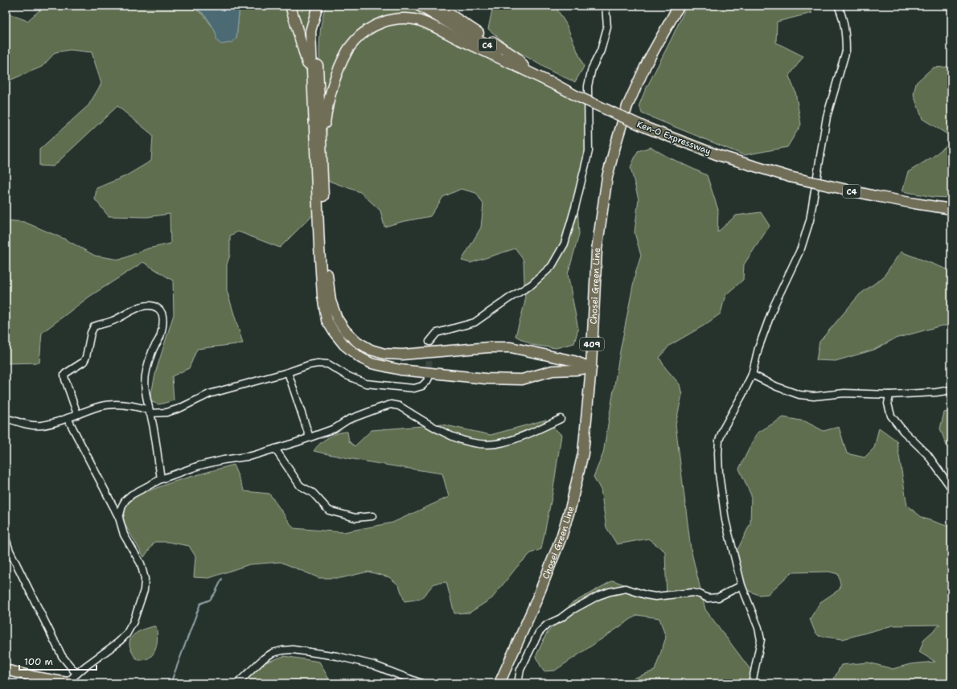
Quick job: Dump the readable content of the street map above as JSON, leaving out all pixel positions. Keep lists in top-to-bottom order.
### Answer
{
  "streets": {
    "highway": [
      "C4",
      "Ken-O Expressway",
      "Chosei Green Line",
      "409"
    ]
  },
  "scale_bar": "100 m"
}
